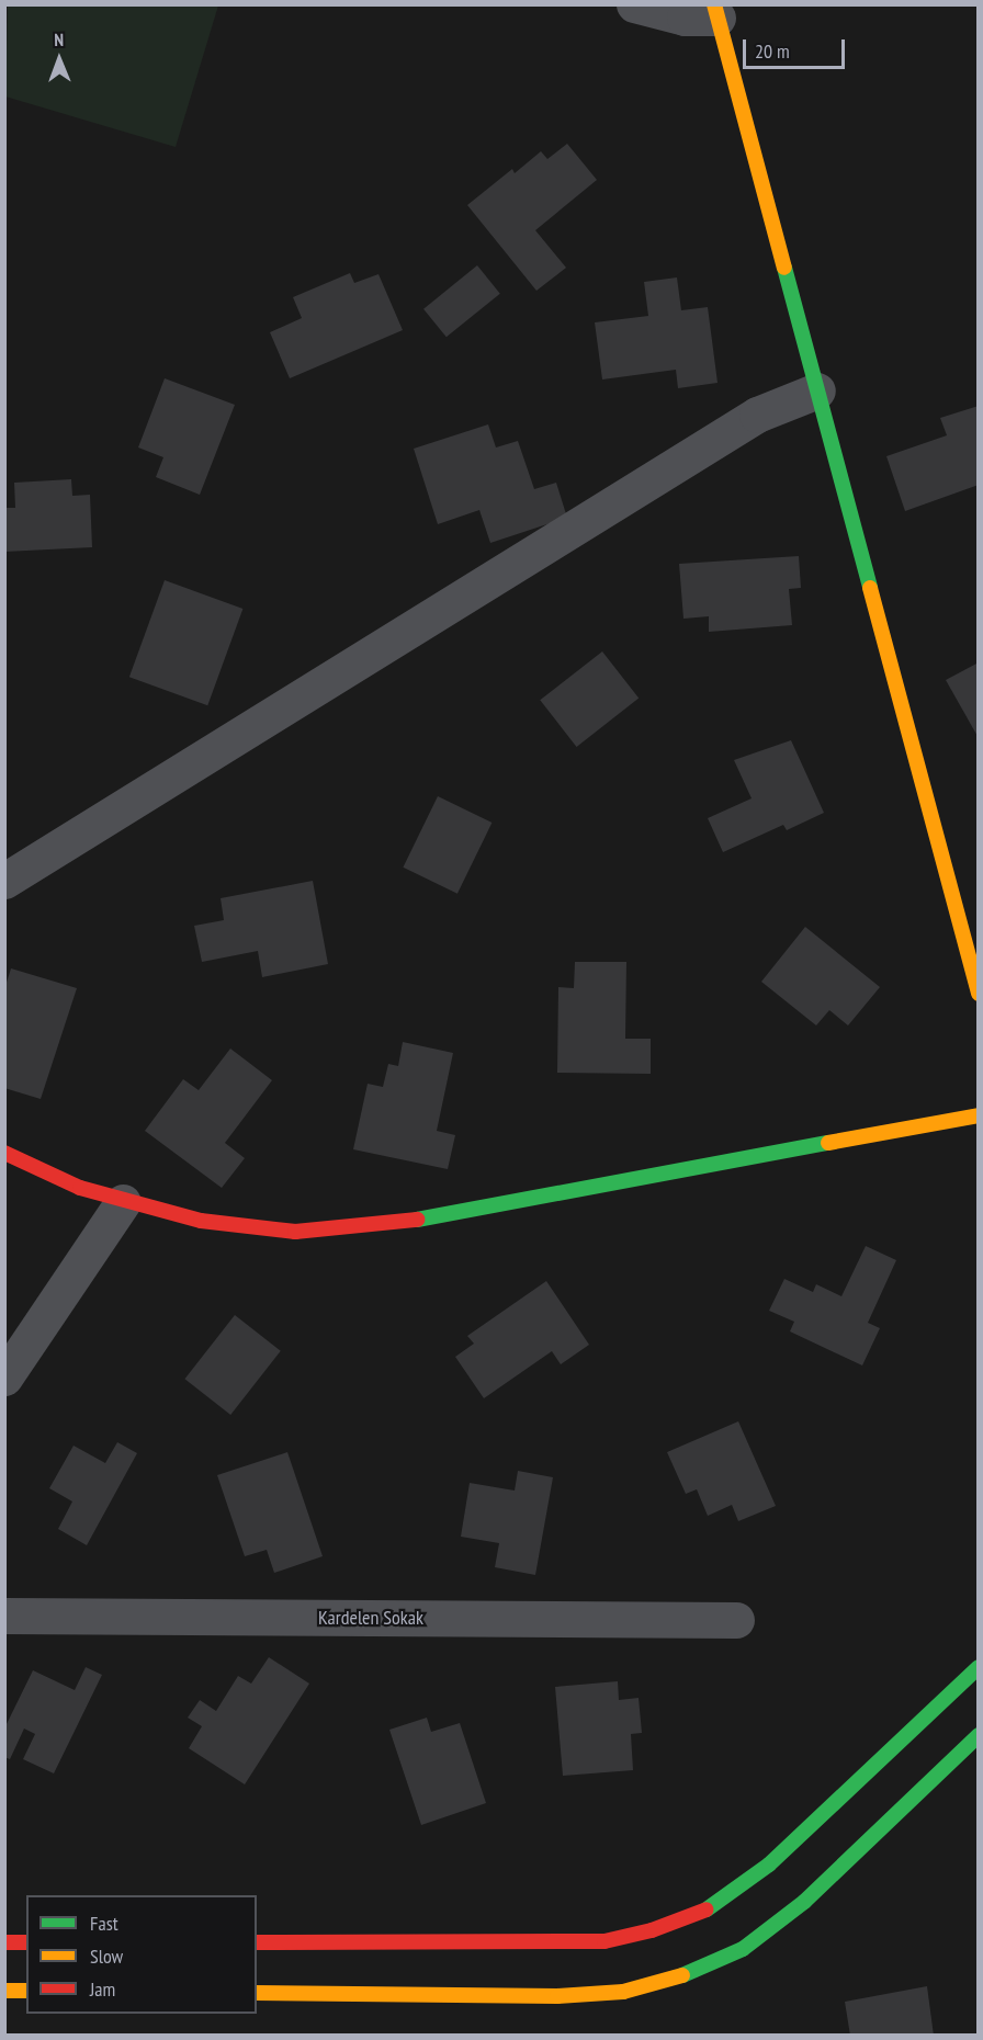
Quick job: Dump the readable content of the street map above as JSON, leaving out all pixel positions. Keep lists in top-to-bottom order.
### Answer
{
  "streets": {
    "street": ["Kardelen Sokak"]
  },
  "legend": ["Fast", "Slow", "Jam"],
  "scale_bar": "20 m",
  "north": "top"
}
